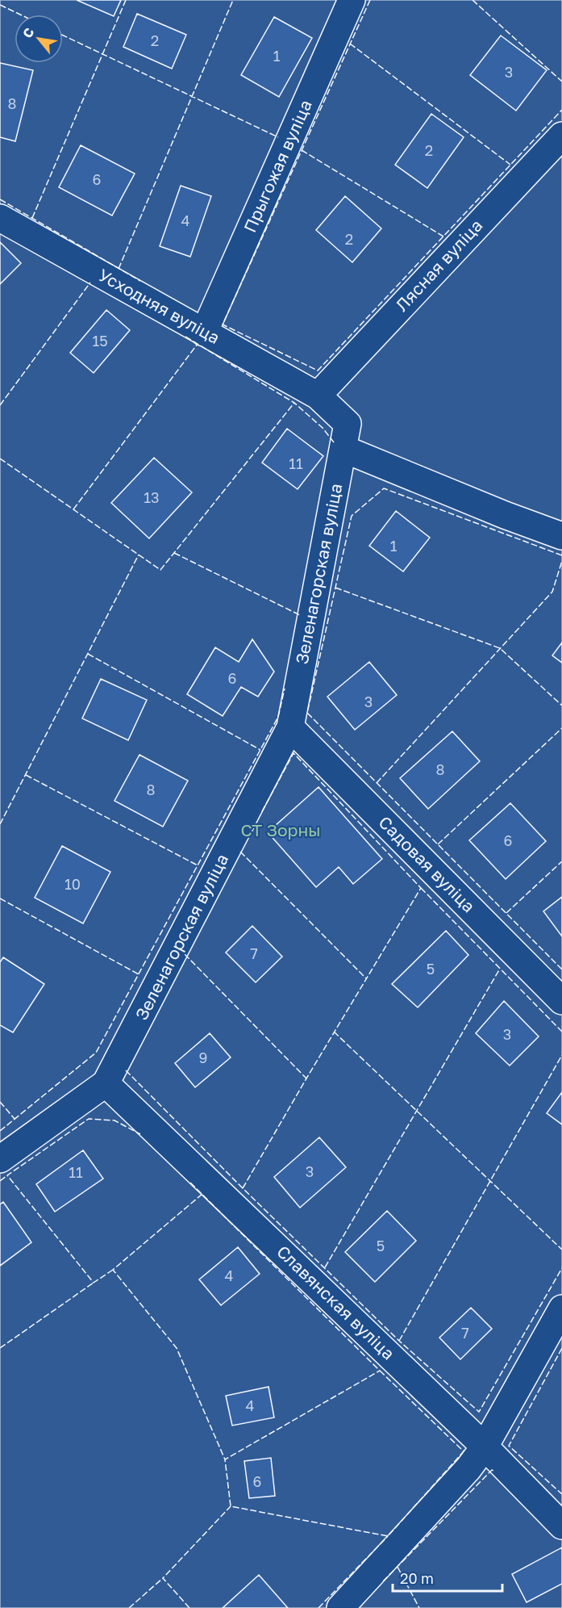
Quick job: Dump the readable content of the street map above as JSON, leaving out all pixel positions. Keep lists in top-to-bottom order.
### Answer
{
  "streets": {
    "street": [
      "Прыгожая вуліца",
      "Лясная вуліца",
      "Усходняя вуліца",
      "Зеленагорская вуліца",
      "Садовая вуліца",
      "Славянская вуліца"
    ]
  },
  "crossings": [
    ["Прыгожая вуліца", "Усходняя вуліца"],
    ["Лясная вуліца", "Усходняя вуліца"],
    ["Лясная вуліца", "Зеленагорская вуліца"],
    ["Усходняя вуліца", "Зеленагорская вуліца"],
    ["Зеленагорская вуліца", "Садовая вуліца"],
    ["Зеленагорская вуліца", "Славянская вуліца"]
  ],
  "parks": ["СТ Зорны"],
  "house_numbers": [
    "2",
    "1",
    "3",
    "8",
    "2",
    "6",
    "4",
    "2",
    "15",
    "11",
    "13",
    "1",
    "6",
    "3",
    "8",
    "8",
    "6",
    "10",
    "7",
    "5",
    "3",
    "9",
    "3",
    "11",
    "5",
    "4",
    "7",
    "4",
    "6"
  ],
  "scale_bar": "20 m",
  "north": "top left"
}
